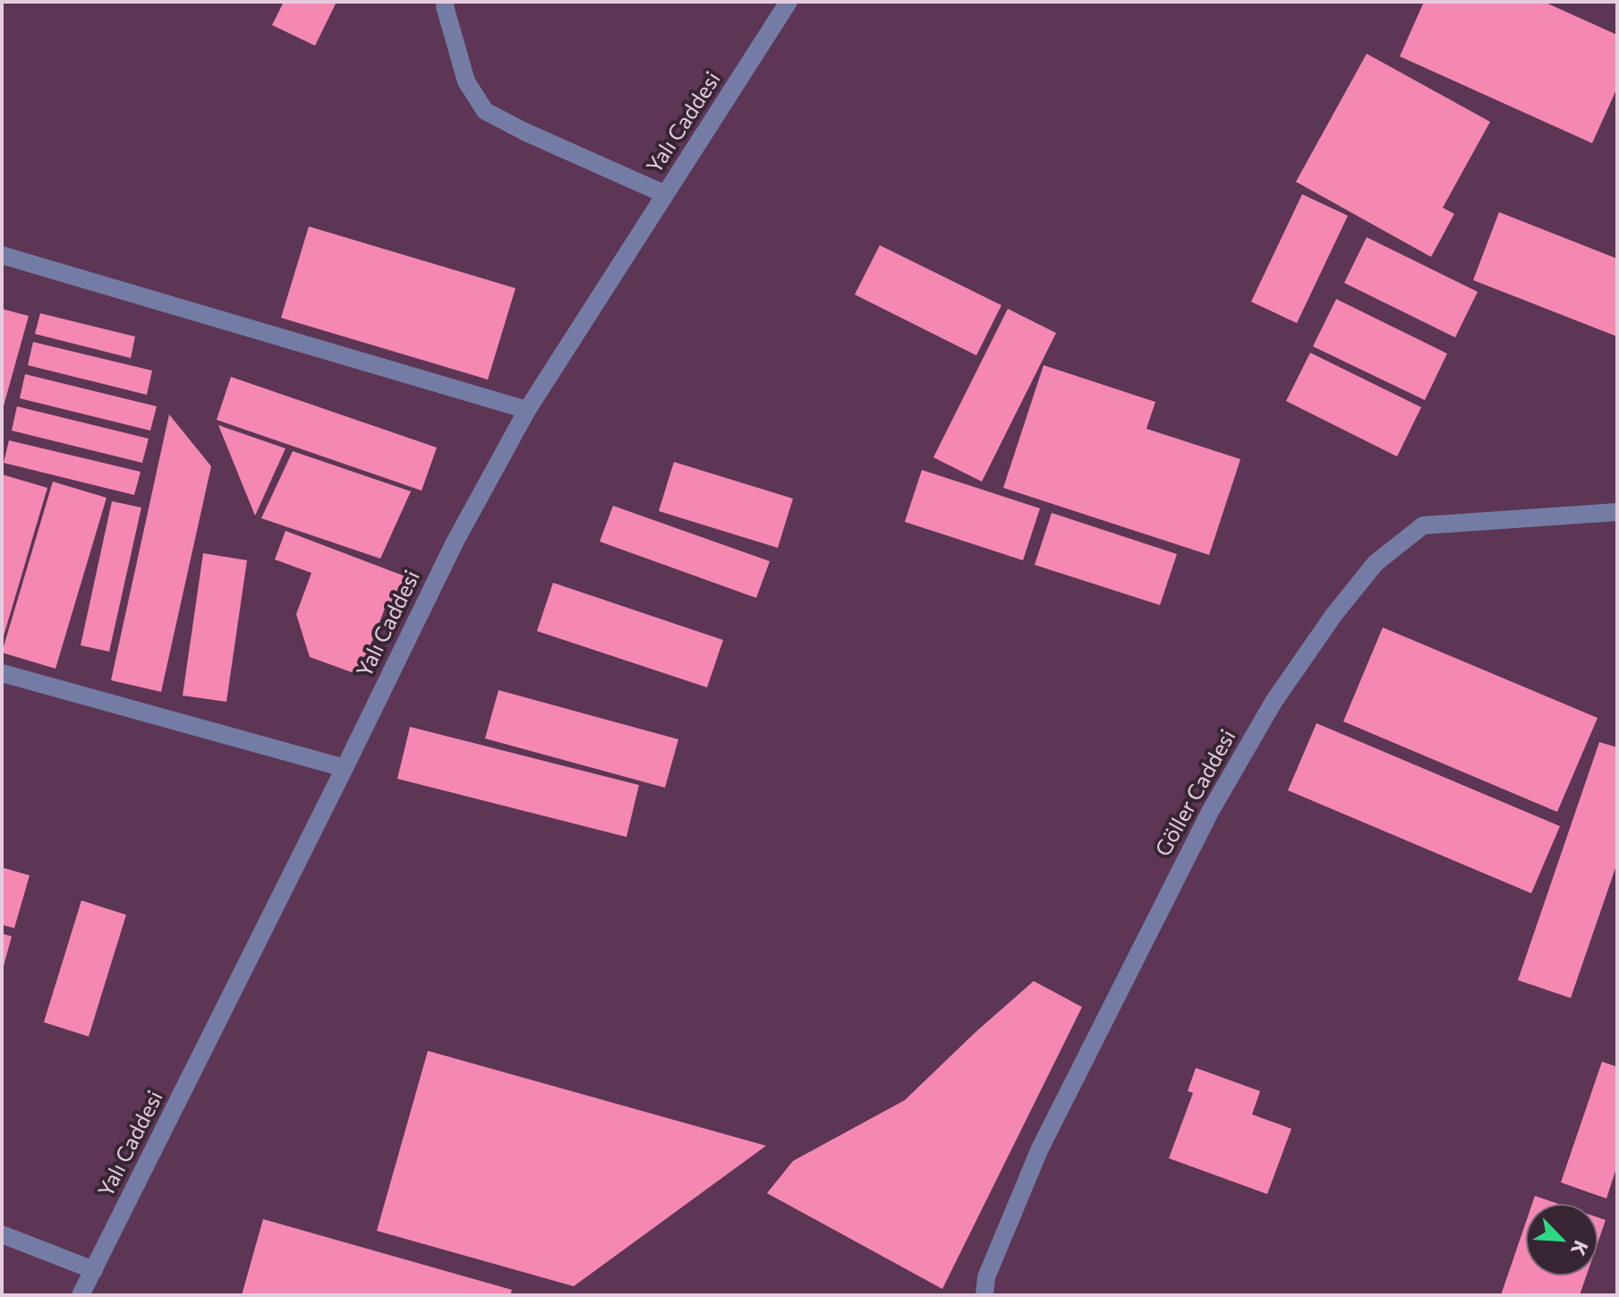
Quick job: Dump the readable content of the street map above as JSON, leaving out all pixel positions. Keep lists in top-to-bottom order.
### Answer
{
  "streets": {
    "street": ["Yalı Caddesi", "Göller Caddesi"]
  },
  "north": "bottom right"
}
